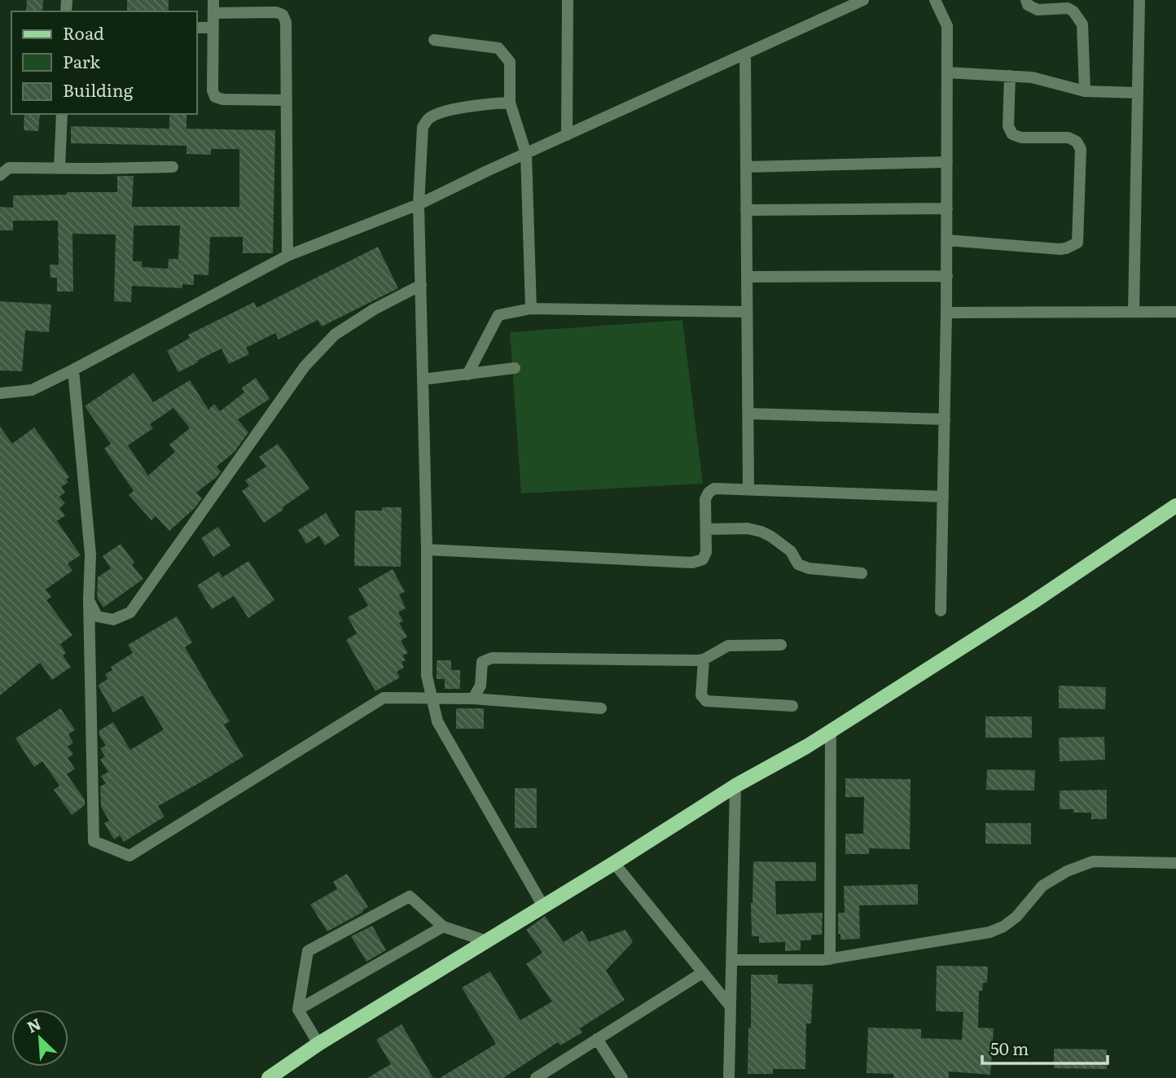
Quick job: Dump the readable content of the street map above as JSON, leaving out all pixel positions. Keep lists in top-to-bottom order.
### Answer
{
  "legend": ["Road", "Park", "Building"],
  "scale_bar": "50 m",
  "north": "top left"
}
